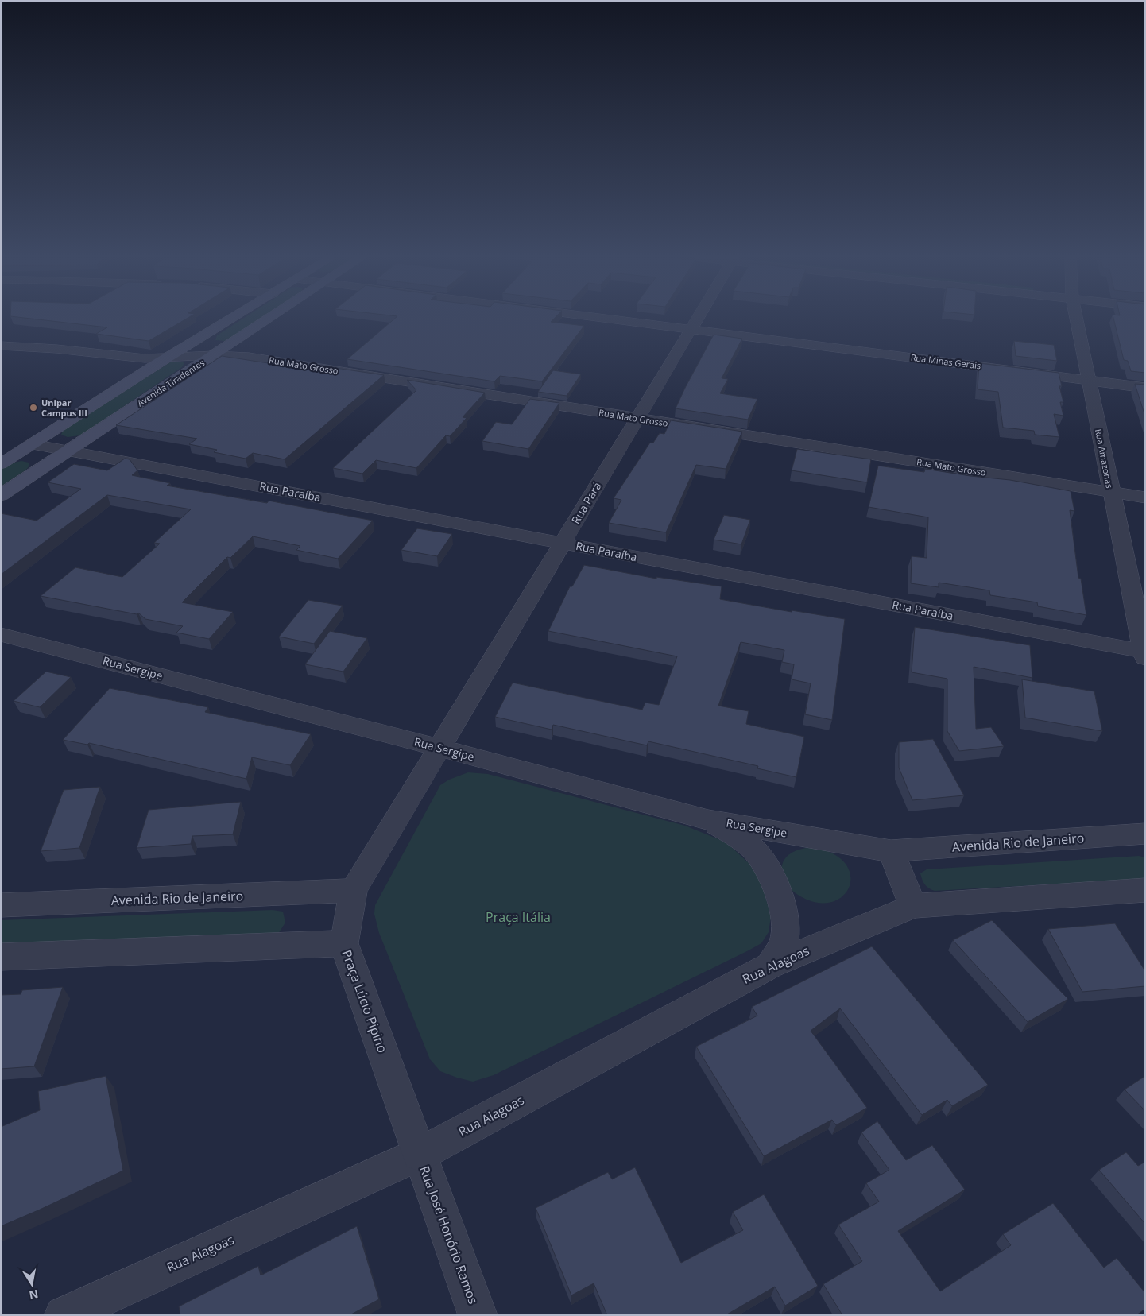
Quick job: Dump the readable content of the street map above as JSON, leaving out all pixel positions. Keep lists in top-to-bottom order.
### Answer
{
  "streets": {
    "main road": ["Avenida Tiradentes"],
    "street": [
      "Rua Minas Gerais",
      "Rua Mato Grosso",
      "Rua Amazonas",
      "Rua Paraíba",
      "Rua Pará",
      "Rua Sergipe",
      "Avenida Rio de Janeiro",
      "Rua Alagoas",
      "Praça Lúcio Pipino",
      "Rua José Honório Ramos"
    ]
  },
  "crossings": [
    ["Rua Minas Gerais", "Rua Amazonas"],
    ["Rua Minas Gerais", "Rua Pará"],
    ["Rua Mato Grosso", "Avenida Tiradentes"],
    ["Rua Mato Grosso", "Rua Amazonas"],
    ["Rua Mato Grosso", "Rua Pará"],
    ["Avenida Tiradentes", "Rua Paraíba"],
    ["Rua Amazonas", "Rua Paraíba"],
    ["Rua Paraíba", "Rua Pará"],
    ["Rua Pará", "Rua Sergipe"],
    ["Rua Pará", "Praça Lúcio Pipino"],
    ["Rua Sergipe", "Avenida Rio de Janeiro"],
    ["Rua Sergipe", "Praça Lúcio Pipino"],
    ["Avenida Rio de Janeiro", "Praça Lúcio Pipino"],
    ["Rua Alagoas", "Praça Lúcio Pipino"],
    ["Rua Alagoas", "Rua José Honório Ramos"],
    ["Praça Lúcio Pipino", "Rua José Honório Ramos"]
  ],
  "parks": ["Praça Itália"],
  "places": ["Unipar Campus III"],
  "north": "bottom"
}
